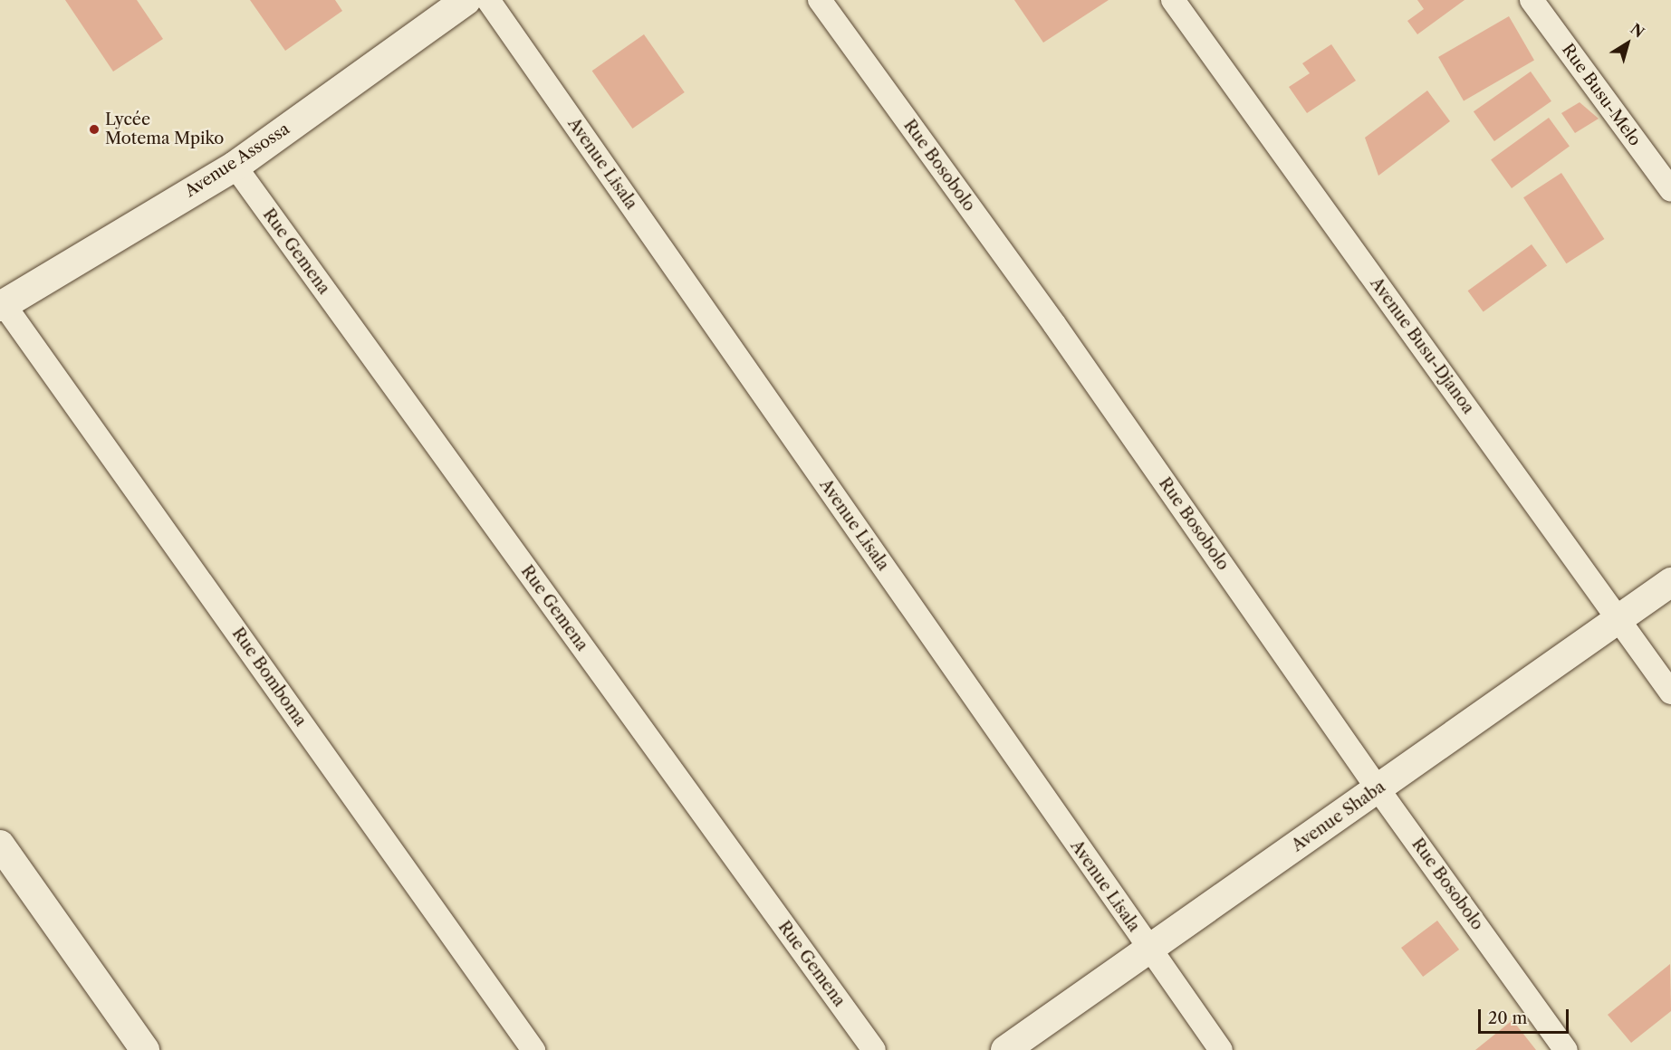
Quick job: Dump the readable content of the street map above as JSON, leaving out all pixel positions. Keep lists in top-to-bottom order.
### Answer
{
  "streets": {
    "main road": ["Avenue Assossa"],
    "street": [
      "Rue Busu-Melo",
      "Avenue Lisala",
      "Rue Bosobolo",
      "Rue Gemena",
      "Avenue Busu-Djanoa",
      "Rue Bomboma",
      "Avenue Shaba"
    ]
  },
  "crossings": [
    ["Avenue Assossa", "Rue Gemena"],
    ["Avenue Assossa", "Rue Bomboma"],
    ["Avenue Lisala", "Avenue Shaba"],
    ["Rue Bosobolo", "Avenue Shaba"],
    ["Avenue Busu-Djanoa", "Avenue Shaba"]
  ],
  "places": ["Lycée Motema Mpiko"],
  "scale_bar": "20 m",
  "north": "top right"
}
